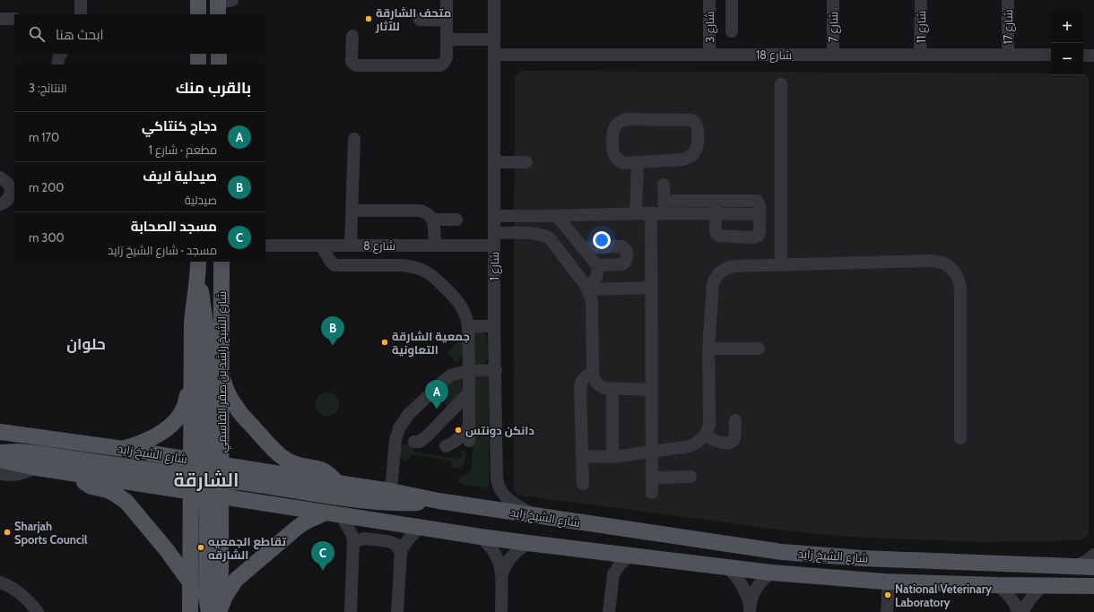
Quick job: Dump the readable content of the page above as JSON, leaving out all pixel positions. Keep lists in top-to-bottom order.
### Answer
{
  "streets": {
    "main road": ["شارع الشيخ راشد بن صقر القاسمي", "شارع الشيخ زايد"],
    "street": [
      "شارع 3",
      "شارع 7",
      "شارع 11",
      "شارع 17",
      "شارع 18",
      "شارع 8",
      "شارع 1"
    ]
  },
  "crossings": [
    ["شارع 3", "شارع 18"],
    ["شارع 7", "شارع 18"],
    ["شارع 11", "شارع 18"],
    ["شارع 17", "شارع 18"],
    ["شارع 18", "شارع 1"],
    ["شارع 8", "شارع 1"],
    ["شارع 1", "شارع الشيخ زايد"],
    ["شارع الشيخ راشد بن صقر القاسمي", "شارع الشيخ زايد"]
  ],
  "districts": ["حلوان", "الشارقة"],
  "places": [
    "متحف الشارقة للآثار",
    "جمعية الشارقة التعاونية",
    "دانكن دونتس",
    "Sharjah Sports Council",
    "تقاطع الجمعيه الشارقه",
    "National Veterinary Laboratory"
  ],
  "page": {
    "map_buttons": ["+", "−"],
    "search": "ابحث هنا",
    "heading": ["بالقرب منك", "النتائج: 3"],
    "list": [
      {
        "mark": "A",
        "name": "دجاج كنتاكي",
        "note": "مطعم · شارع 1",
        "value": "170 m"
      },
      {
        "mark": "B",
        "name": "صيدلية لايف",
        "note": "صيدلية",
        "value": "200 m"
      },
      {
        "mark": "C",
        "name": "مسجد الصحابة",
        "note": "مسجد · شارع الشيخ زايد",
        "value": "300 m"
      }
    ],
    "pins": ["B", "A", "C"]
  }
}
